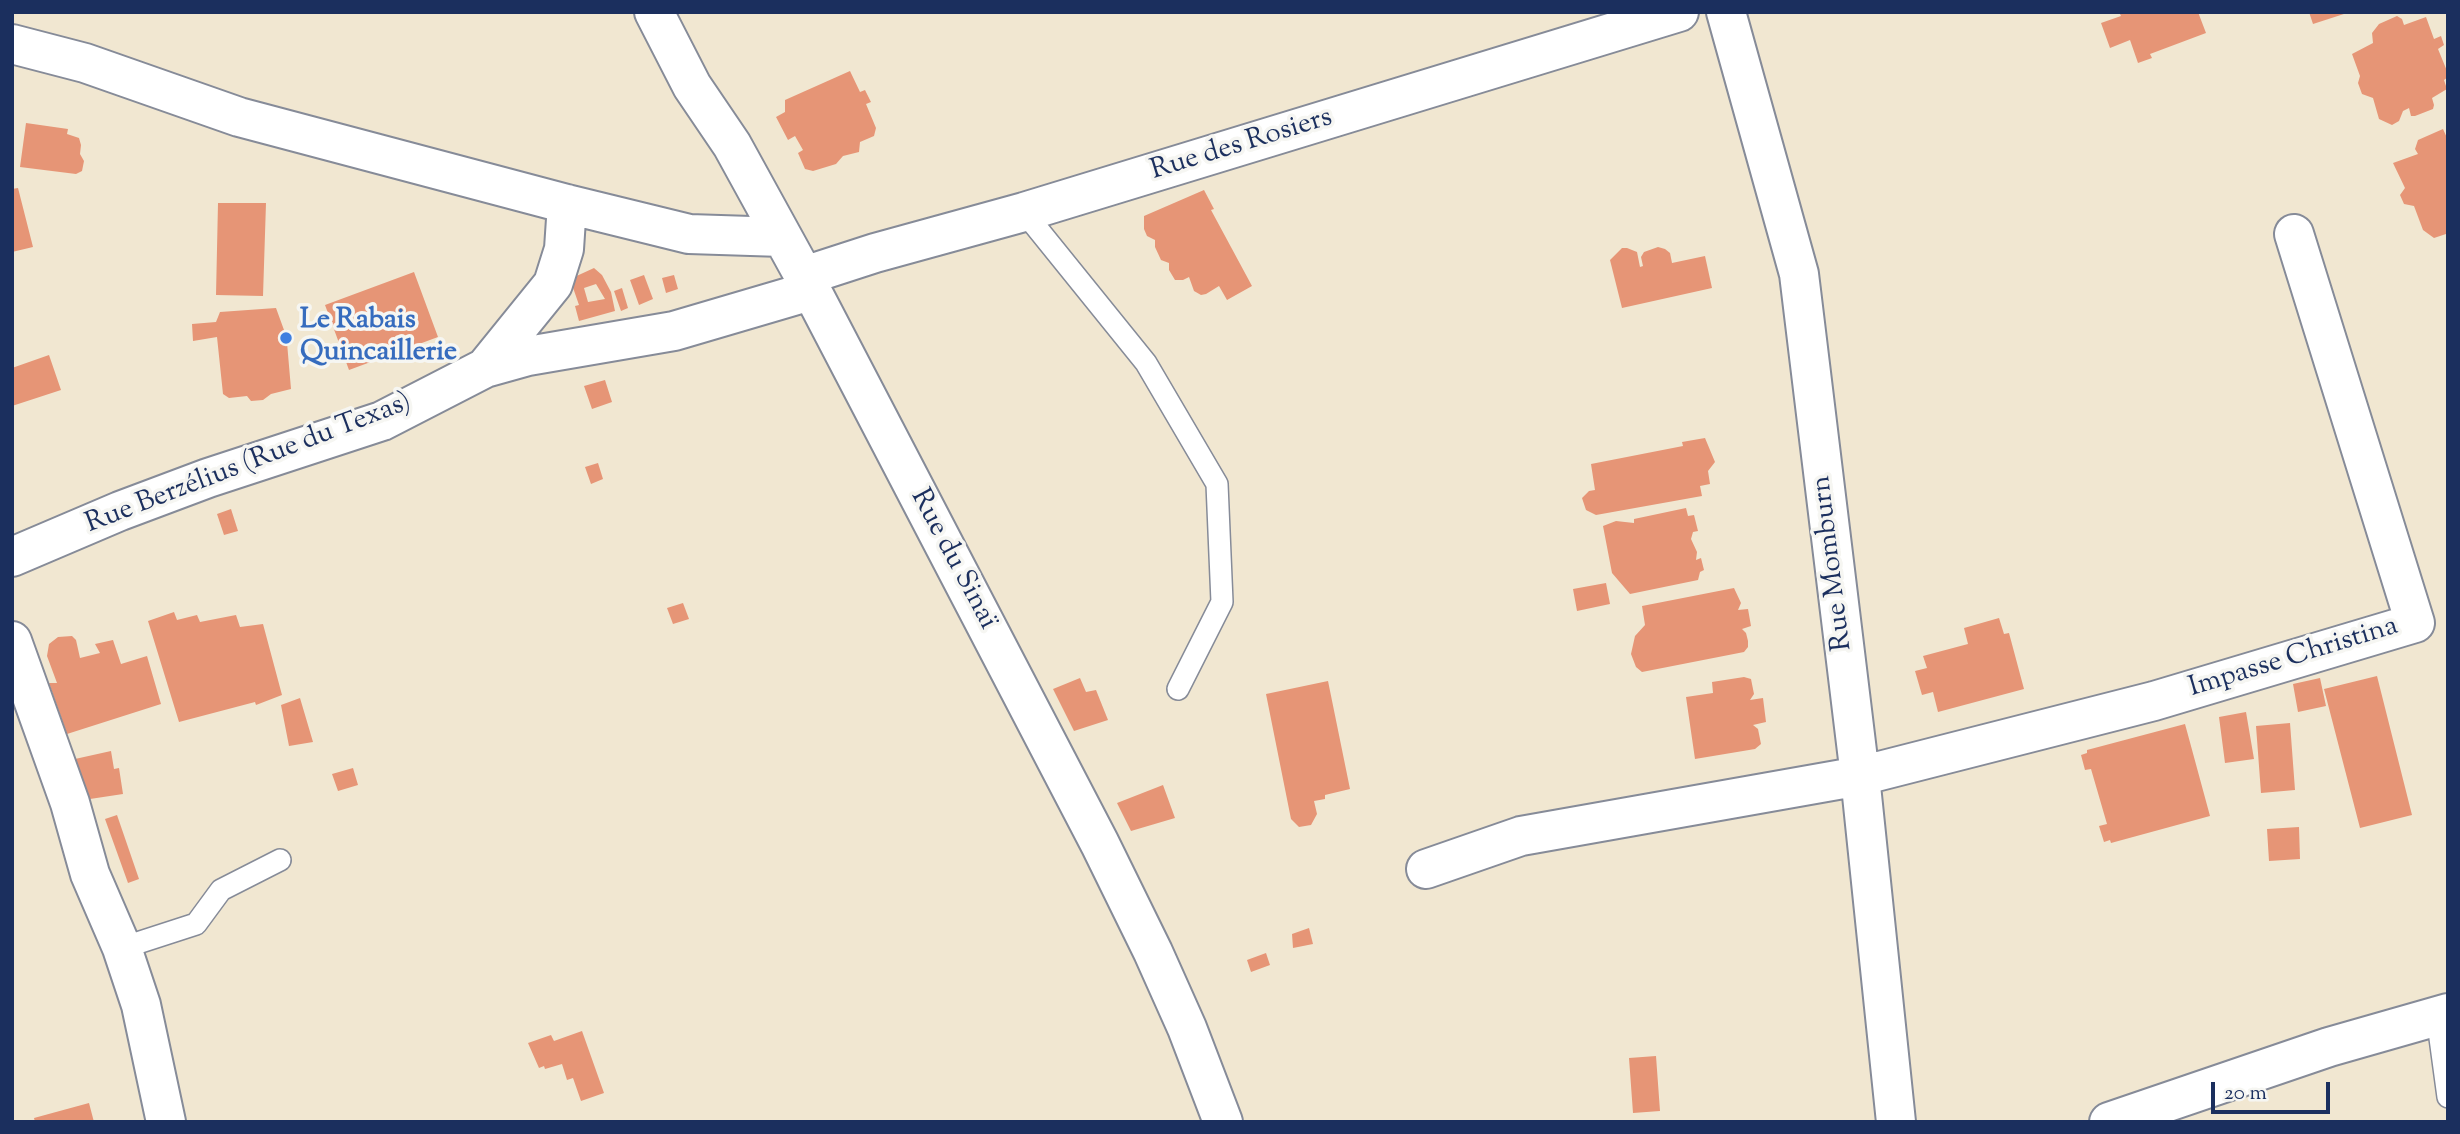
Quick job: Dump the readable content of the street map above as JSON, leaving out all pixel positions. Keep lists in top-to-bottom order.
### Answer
{
  "streets": {
    "street": [
      "Rue des Rosiers",
      "Rue Berzélius (Rue du Texas)",
      "Rue du Sinaï",
      "Rue Momburn",
      "Impasse Christina"
    ]
  },
  "crossings": [
    ["Rue des Rosiers", "Rue Berzélius (Rue du Texas)"],
    ["Rue des Rosiers", "Rue du Sinaï"],
    ["Rue Berzélius (Rue du Texas)", "Rue du Sinaï"],
    ["Rue Momburn", "Impasse Christina"]
  ],
  "places": ["Le Rabais Quincaillerie"],
  "scale_bar": "20 m"
}
